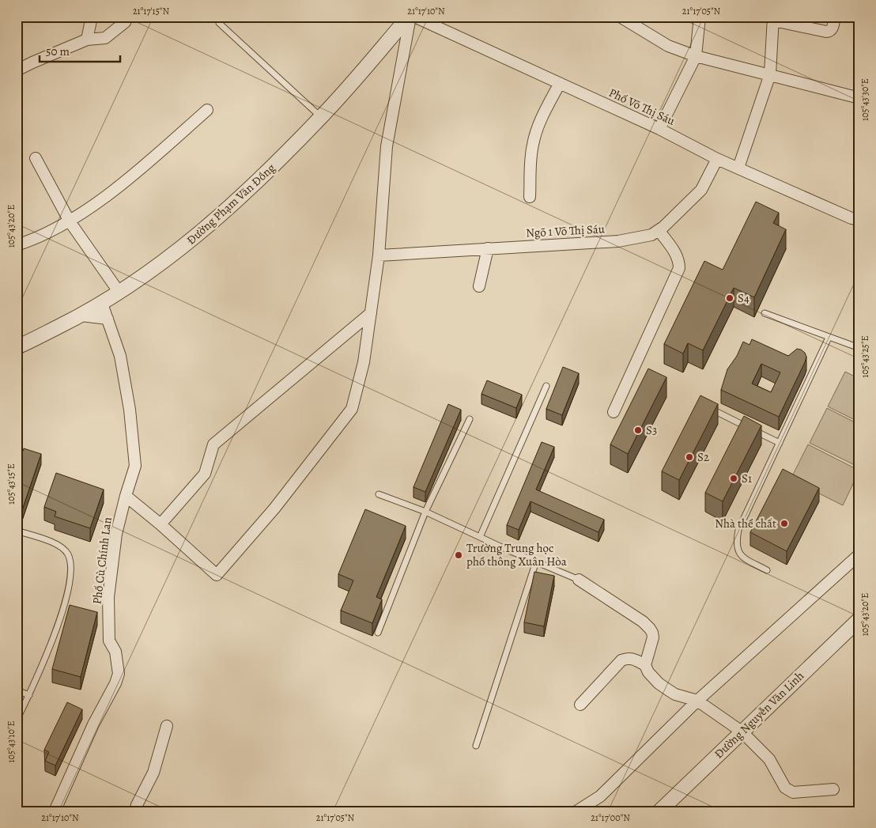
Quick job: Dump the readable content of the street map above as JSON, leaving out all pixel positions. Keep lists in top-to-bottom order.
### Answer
{
  "streets": {
    "street": [
      "Phố Võ Thị Sáu",
      "Đường Phạm Văn Đồng",
      "Ngõ 1 Võ Thị Sáu",
      "Phố Cù Chính Lan",
      "Đường Nguyễn Văn Linh"
    ]
  },
  "crossings": [
    ["Phố Võ Thị Sáu", "Ngõ 1 Võ Thị Sáu"],
    ["Đường Phạm Văn Đồng", "Phố Cù Chính Lan"]
  ],
  "places": [
    "S4",
    "S3",
    "S2",
    "S1",
    "Nhà thể chất",
    "Trường Trung học phổ thông Xuân Hòa"
  ],
  "scale_bar": "50 m",
  "coordinates": [
    "21°17'15\"N",
    "21°17'10\"N",
    "21°17'05\"N",
    "105°43'30\"E",
    "105°43'20\"E",
    "105°43'25\"E",
    "105°43'15\"E",
    "105°43'10\"E",
    "21°17'00\"N"
  ]
}
